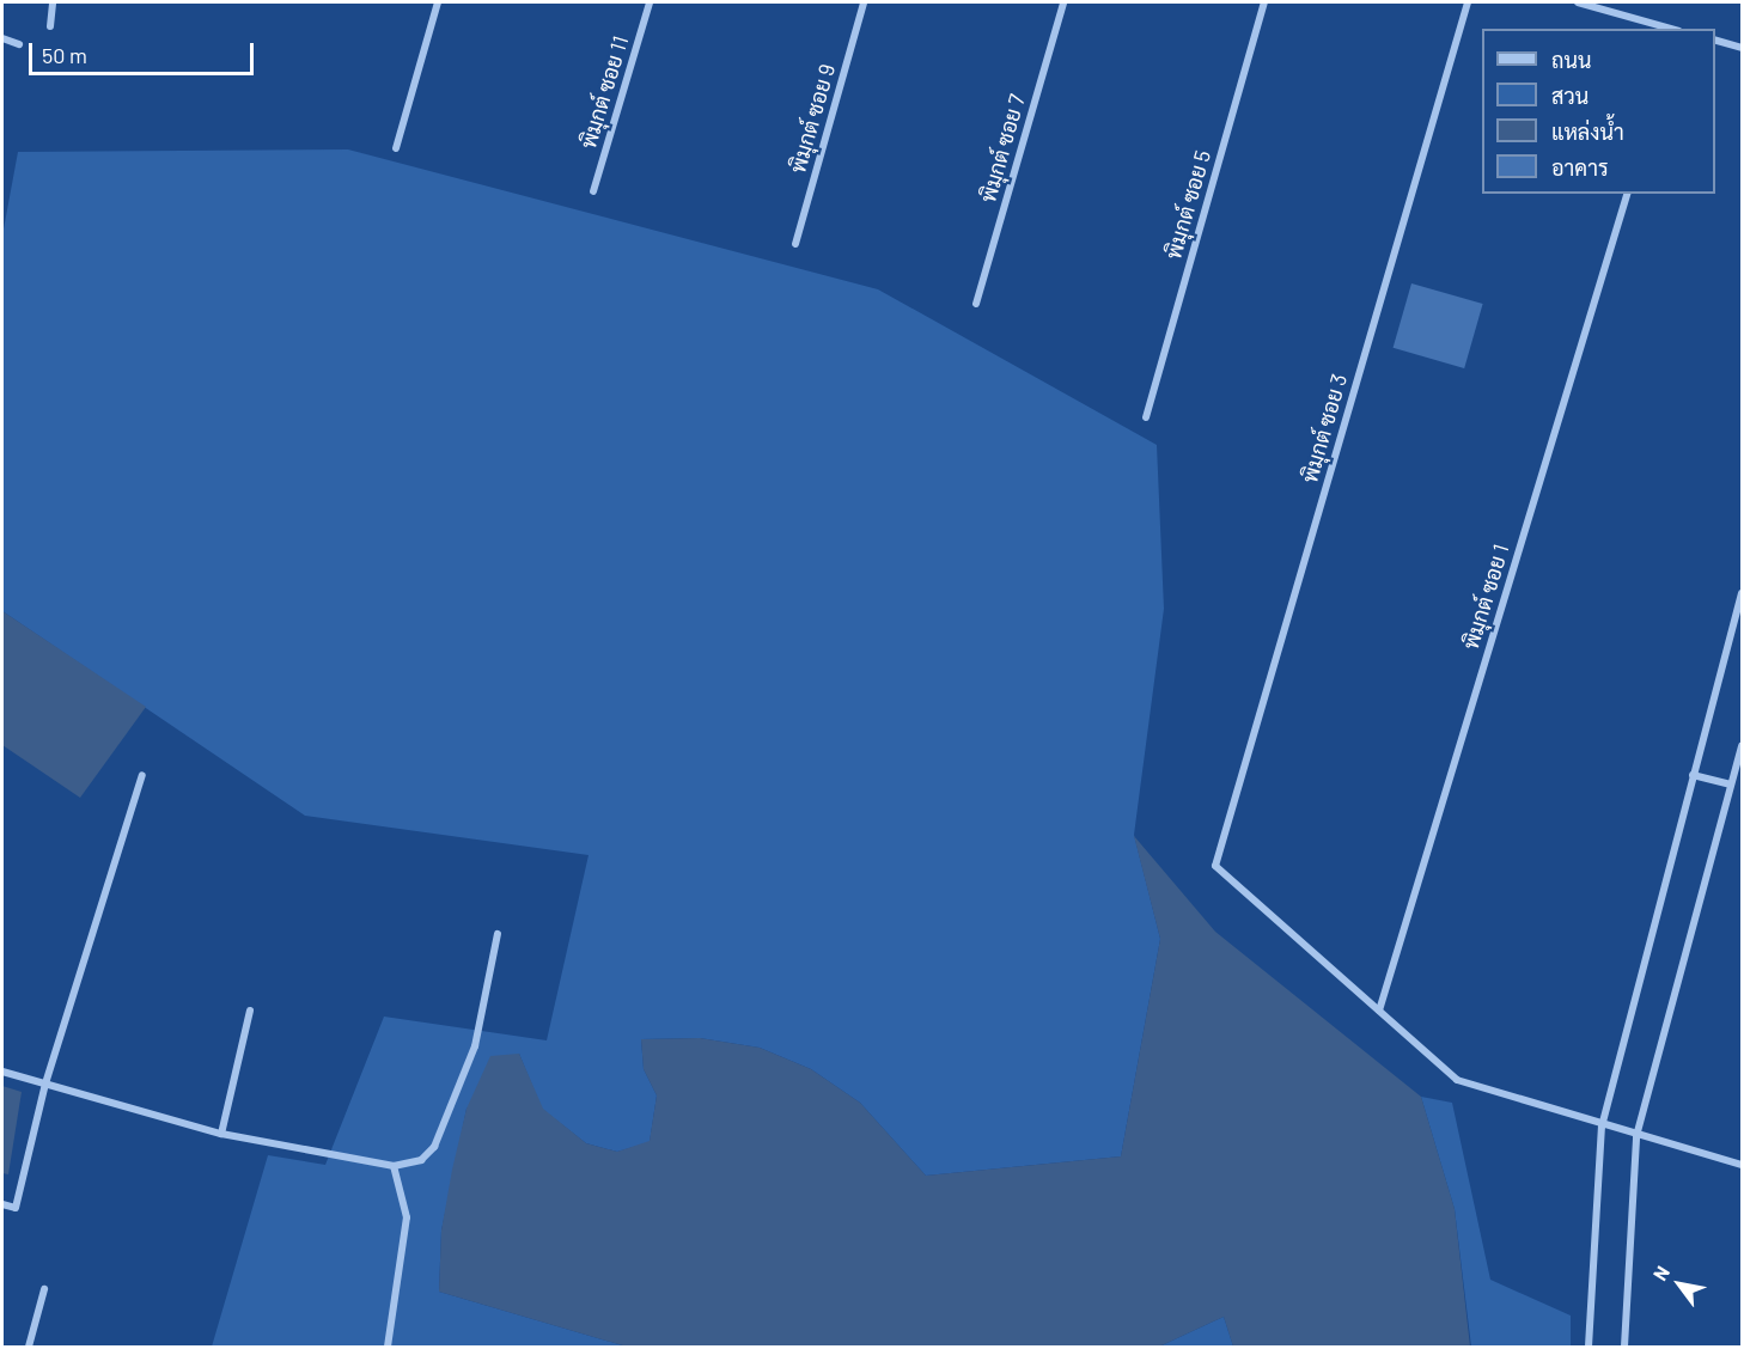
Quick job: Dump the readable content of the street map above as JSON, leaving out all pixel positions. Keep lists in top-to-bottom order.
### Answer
{
  "streets": {
    "street": [
      "พิมุกต์ ซอย 11",
      "พิมุกต์ ซอย 9",
      "พิมุกต์ ซอย 7",
      "พิมุกต์ ซอย 5",
      "พิมุกต์ ซอย 3",
      "พิมุกต์ ซอย 1"
    ]
  },
  "crossings": [
    ["พิมุกต์ ซอย 3", "พิมุกต์ ซอย 1"]
  ],
  "legend": [
    "ถนน",
    "สวน",
    "แหล่งน้ำ",
    "อาคาร"
  ],
  "scale_bar": "50 m",
  "north": "top left"
}
